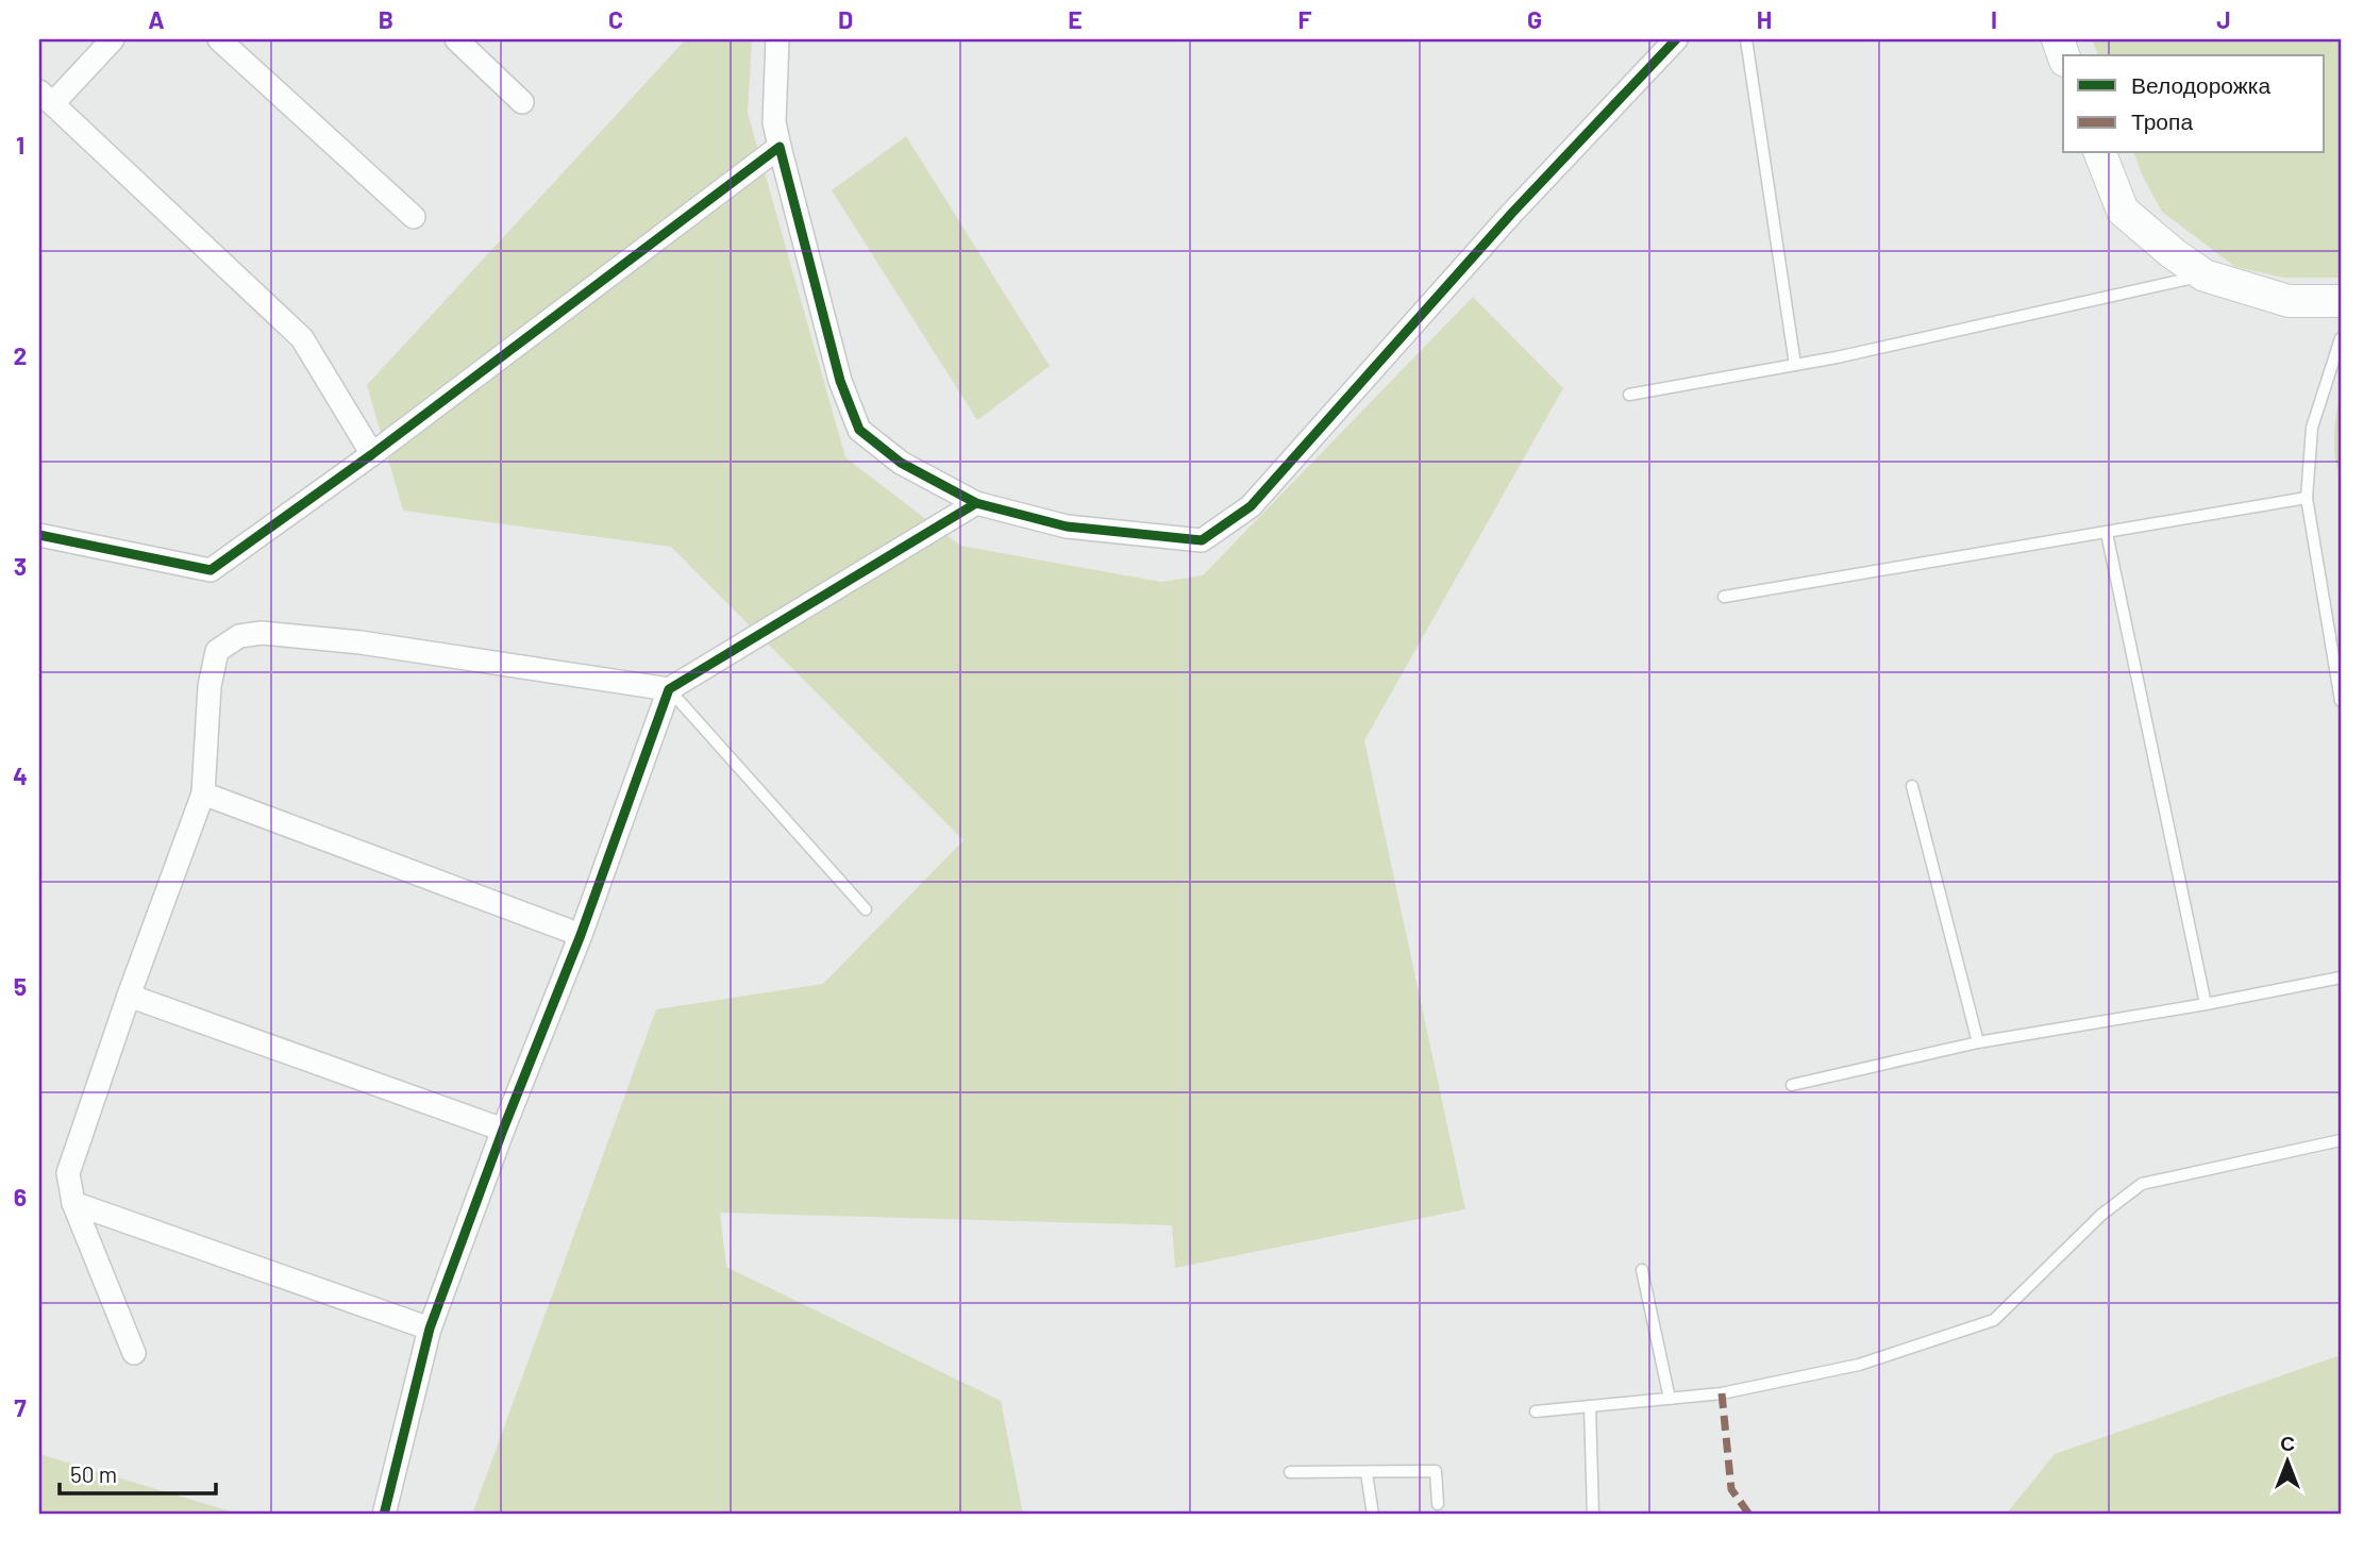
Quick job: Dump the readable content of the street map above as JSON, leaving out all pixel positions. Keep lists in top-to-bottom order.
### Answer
{
  "legend": ["Велодорожка", "Тропа"],
  "scale_bar": "50 m",
  "north": "top",
  "grid": {
    "columns": [
      "A",
      "B",
      "C",
      "D",
      "E",
      "F",
      "G",
      "H",
      "I",
      "J"
    ],
    "rows": [
      "1",
      "2",
      "3",
      "4",
      "5",
      "6",
      "7"
    ]
  }
}
